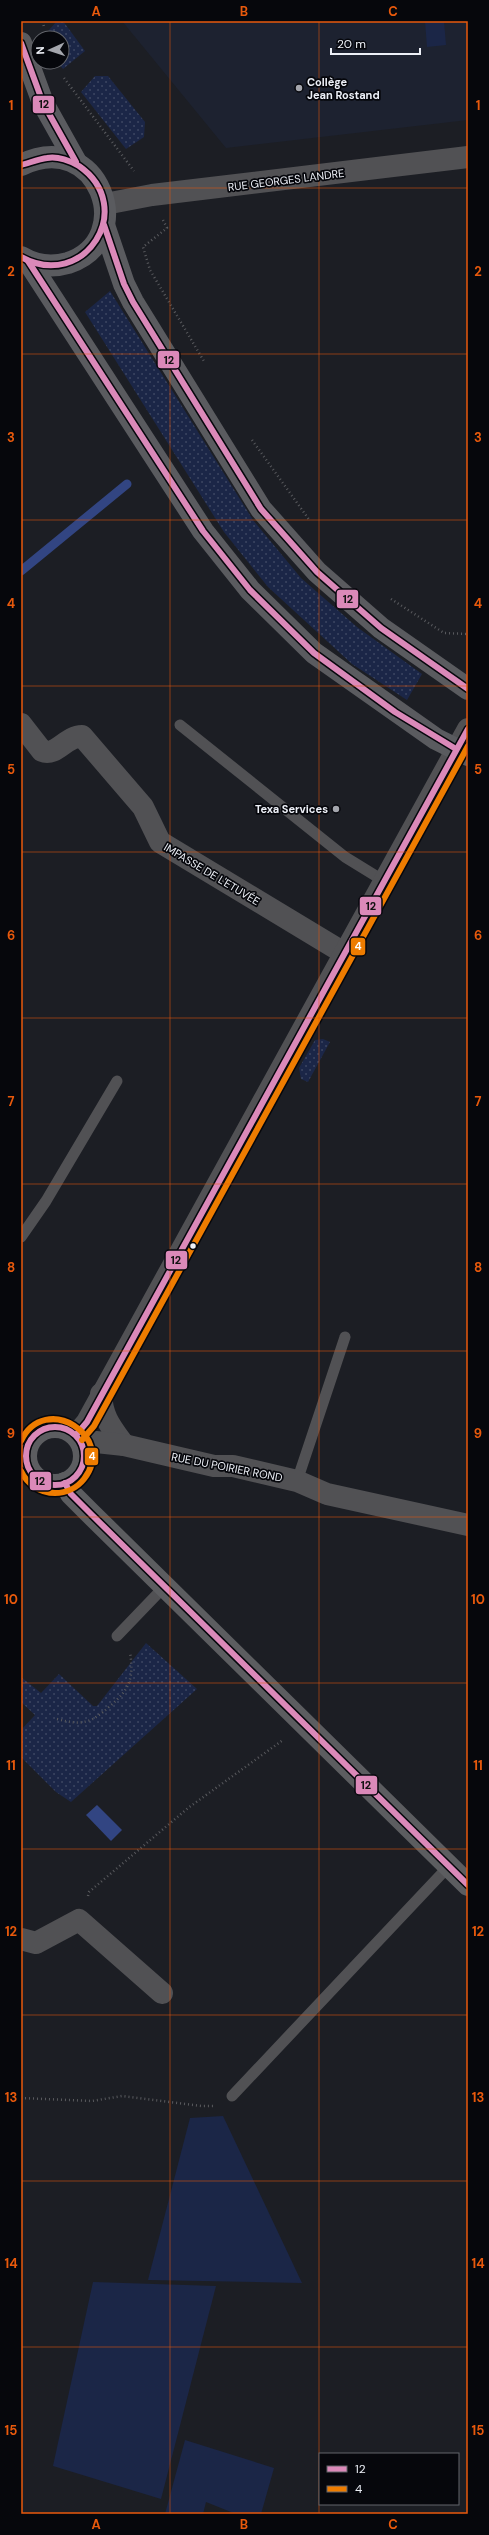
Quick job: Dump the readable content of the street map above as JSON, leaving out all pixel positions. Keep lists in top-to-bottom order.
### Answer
{
  "streets": {
    "street": ["RUE GEORGES LANDRE", "IMPASSE DE L'ETUVÉE", "RUE DU POIRIER ROND"]
  },
  "places": ["Collège Jean Rostand", "Texa Services"],
  "lines": ["transit line 12", "transit line 4"],
  "legend": ["12", "4"],
  "scale_bar": "20 m",
  "north": "left",
  "grid": {
    "columns": ["A", "B", "C"],
    "rows": [
      "1",
      "2",
      "3",
      "4",
      "5",
      "6",
      "7",
      "8",
      "9",
      "10",
      "11",
      "12",
      "13",
      "14",
      "15"
    ]
  }
}
